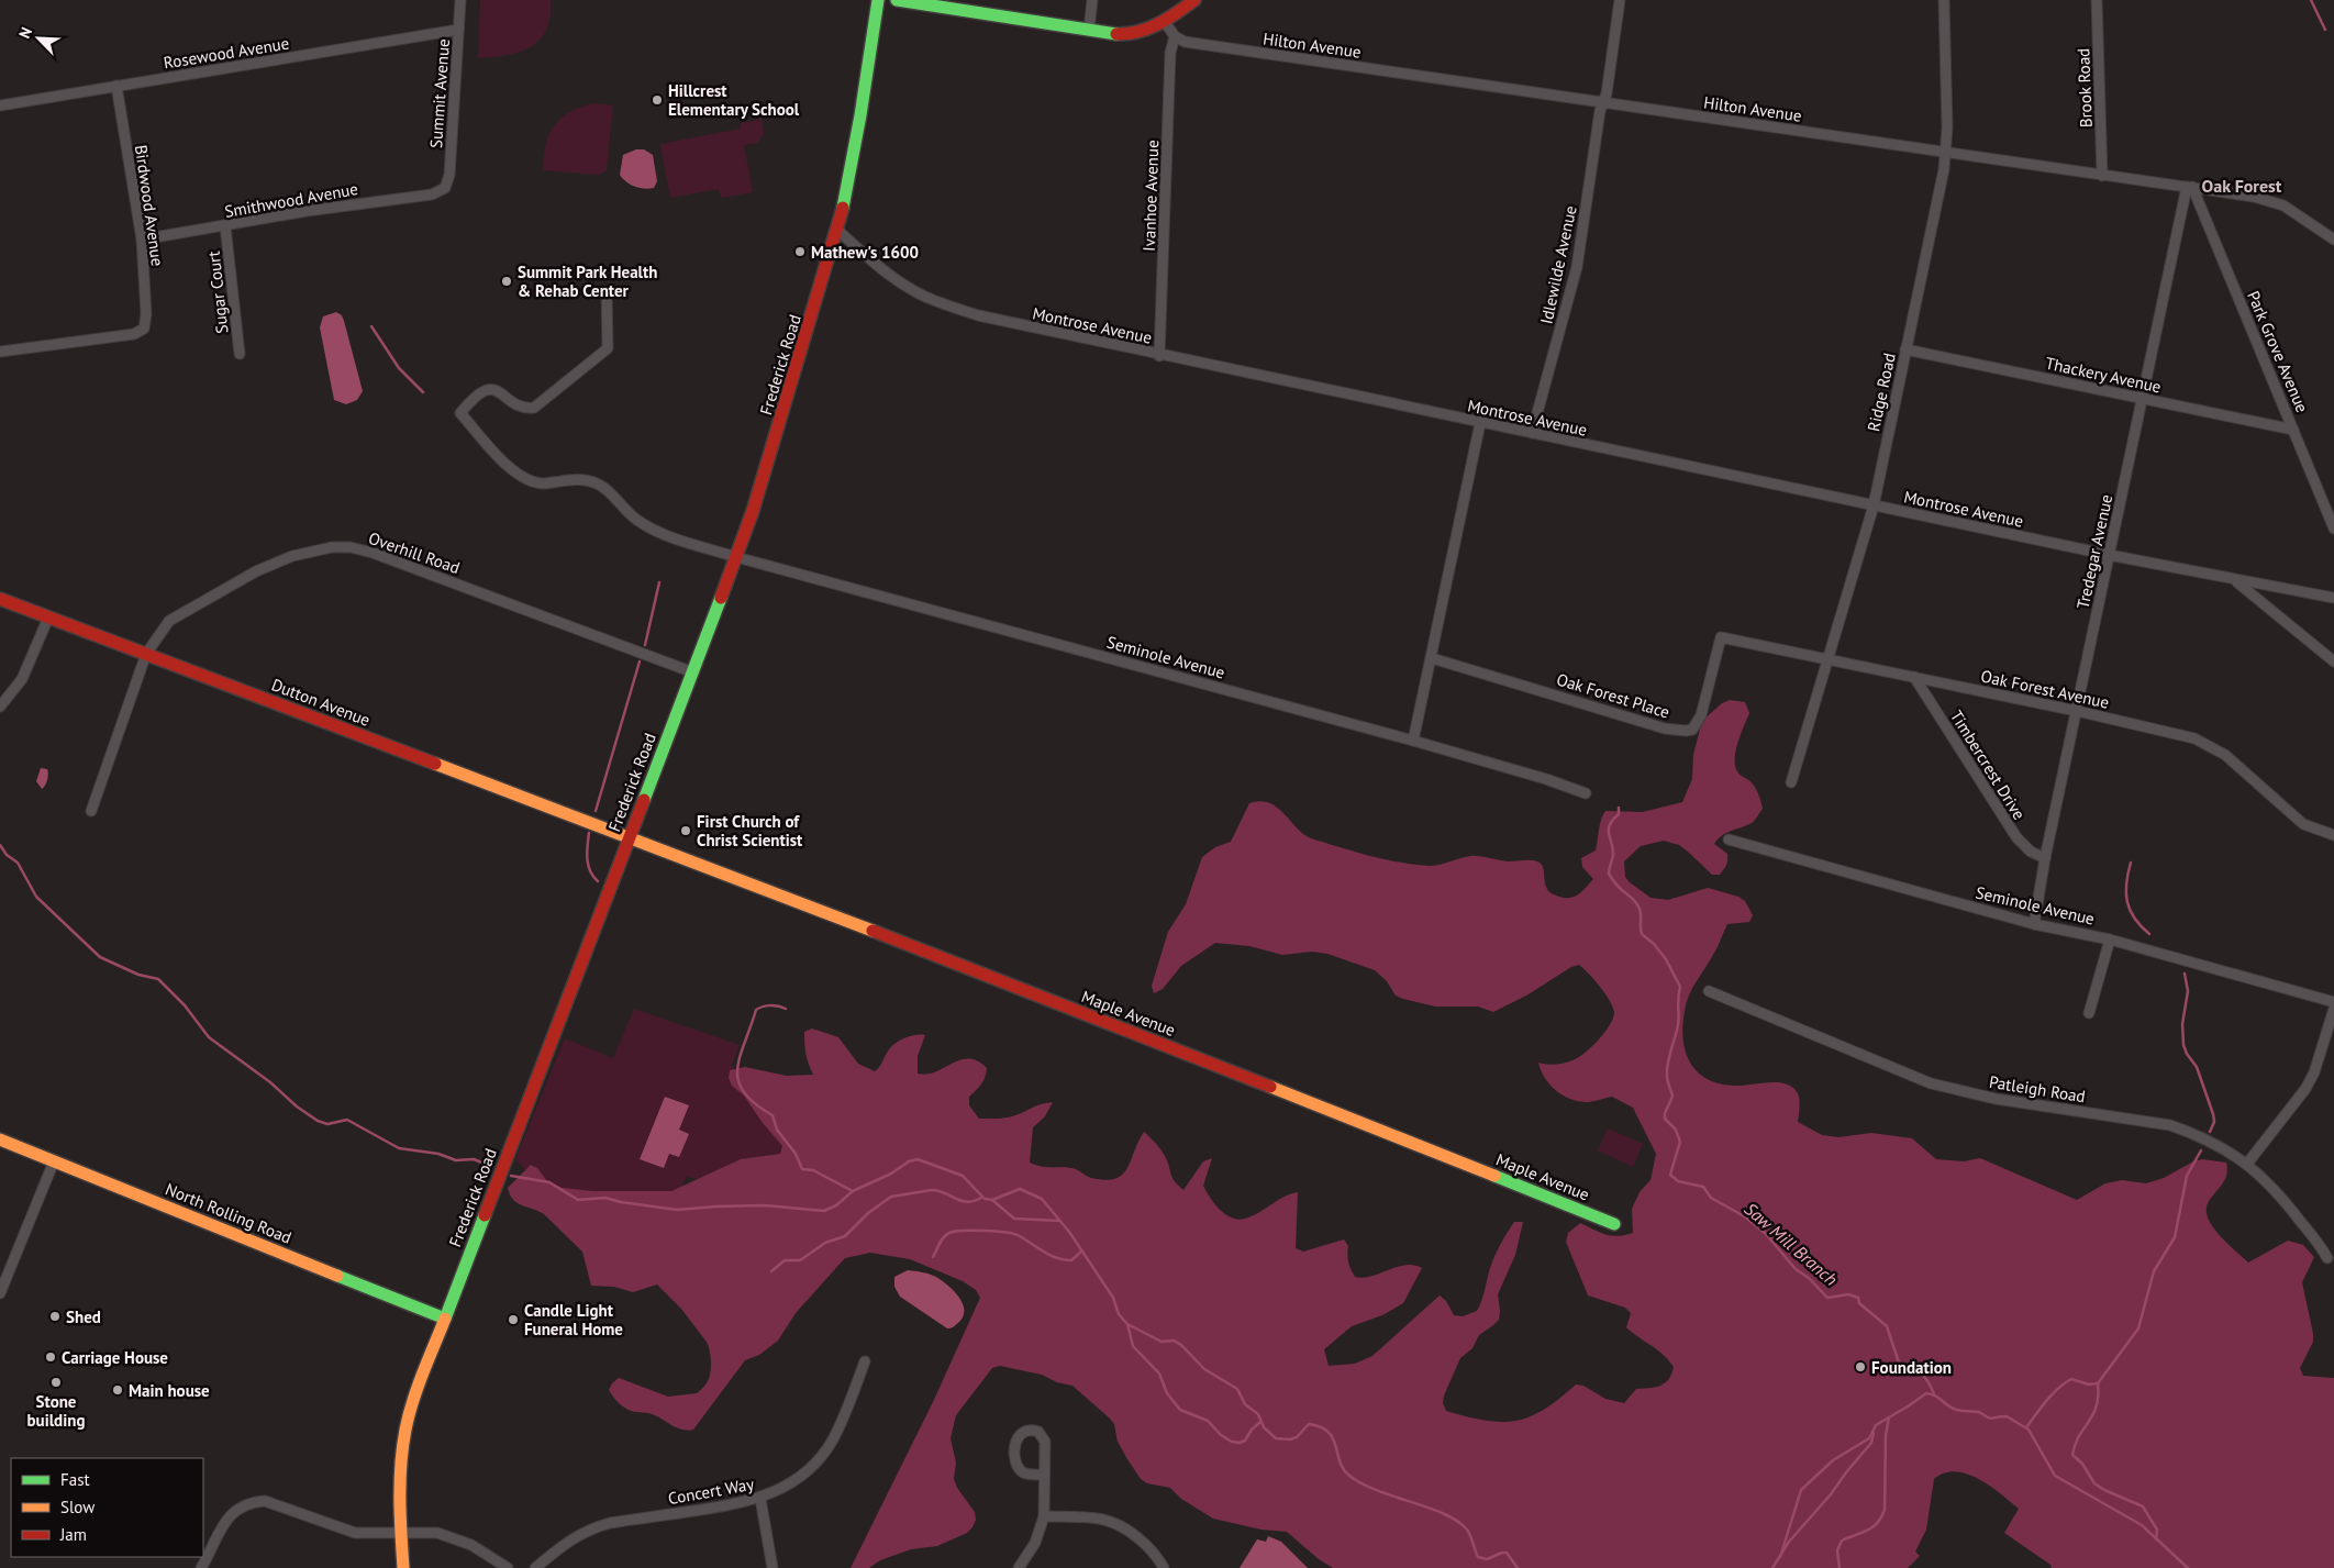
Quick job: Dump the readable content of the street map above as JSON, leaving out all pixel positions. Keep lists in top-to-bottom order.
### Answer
{
  "streets": {
    "main road": [
      "Frederick Road",
      "Dutton Avenue",
      "Maple Avenue",
      "North Rolling Road"
    ],
    "street": [
      "Hilton Avenue",
      "Rosewood Avenue",
      "Brook Road",
      "Summit Avenue",
      "Ivanhoe Avenue",
      "Smithwood Avenue",
      "Birdwood Avenue",
      "Idlewilde Avenue",
      "Sugar Court",
      "Montrose Avenue",
      "Park Grove Avenue",
      "Thackery Avenue",
      "Ridge Road",
      "Tredegar Avenue",
      "Overhill Road",
      "Seminole Avenue",
      "Oak Forest Avenue",
      "Oak Forest Place",
      "Timbercrest Drive",
      "Patleigh Road",
      "Concert Way"
    ]
  },
  "crossings": [
    ["Hilton Avenue", "Brook Road"],
    ["Hilton Avenue", "Ivanhoe Avenue"],
    ["Hilton Avenue", "Idlewilde Avenue"],
    ["Hilton Avenue", "Park Grove Avenue"],
    ["Hilton Avenue", "Ridge Road"],
    ["Hilton Avenue", "Tredegar Avenue"],
    ["Rosewood Avenue", "Summit Avenue"],
    ["Rosewood Avenue", "Birdwood Avenue"],
    ["Summit Avenue", "Smithwood Avenue"],
    ["Ivanhoe Avenue", "Montrose Avenue"],
    ["Smithwood Avenue", "Birdwood Avenue"],
    ["Smithwood Avenue", "Sugar Court"],
    ["Idlewilde Avenue", "Montrose Avenue"],
    ["Montrose Avenue", "Frederick Road"],
    ["Montrose Avenue", "Ridge Road"],
    ["Montrose Avenue", "Tredegar Avenue"],
    ["Park Grove Avenue", "Thackery Avenue"],
    ["Park Grove Avenue", "Tredegar Avenue"],
    ["Frederick Road", "Overhill Road"],
    ["Frederick Road", "Seminole Avenue"],
    ["Frederick Road", "Dutton Avenue"],
    ["Frederick Road", "Maple Avenue"],
    ["Frederick Road", "North Rolling Road"],
    ["Thackery Avenue", "Ridge Road"],
    ["Thackery Avenue", "Tredegar Avenue"],
    ["Ridge Road", "Oak Forest Avenue"],
    ["Tredegar Avenue", "Seminole Avenue"],
    ["Tredegar Avenue", "Oak Forest Avenue"],
    ["Tredegar Avenue", "Timbercrest Drive"],
    ["Overhill Road", "Dutton Avenue"],
    ["Oak Forest Avenue", "Oak Forest Place"],
    ["Oak Forest Avenue", "Timbercrest Drive"],
    ["Dutton Avenue", "Maple Avenue"]
  ],
  "districts": ["Oak Forest"],
  "water": ["Saw Mill Branch"],
  "places": [
    "Hillcrest Elementary School",
    "Mathew's 1600",
    "Summit Park Health & Rehab Center",
    "First Church of Christ Scientist",
    "Shed",
    "Candle Light Funeral Home",
    "Carriage House",
    "Foundation",
    "Stone building",
    "Main house"
  ],
  "legend": ["Fast", "Slow", "Jam"],
  "north": "top left"
}
